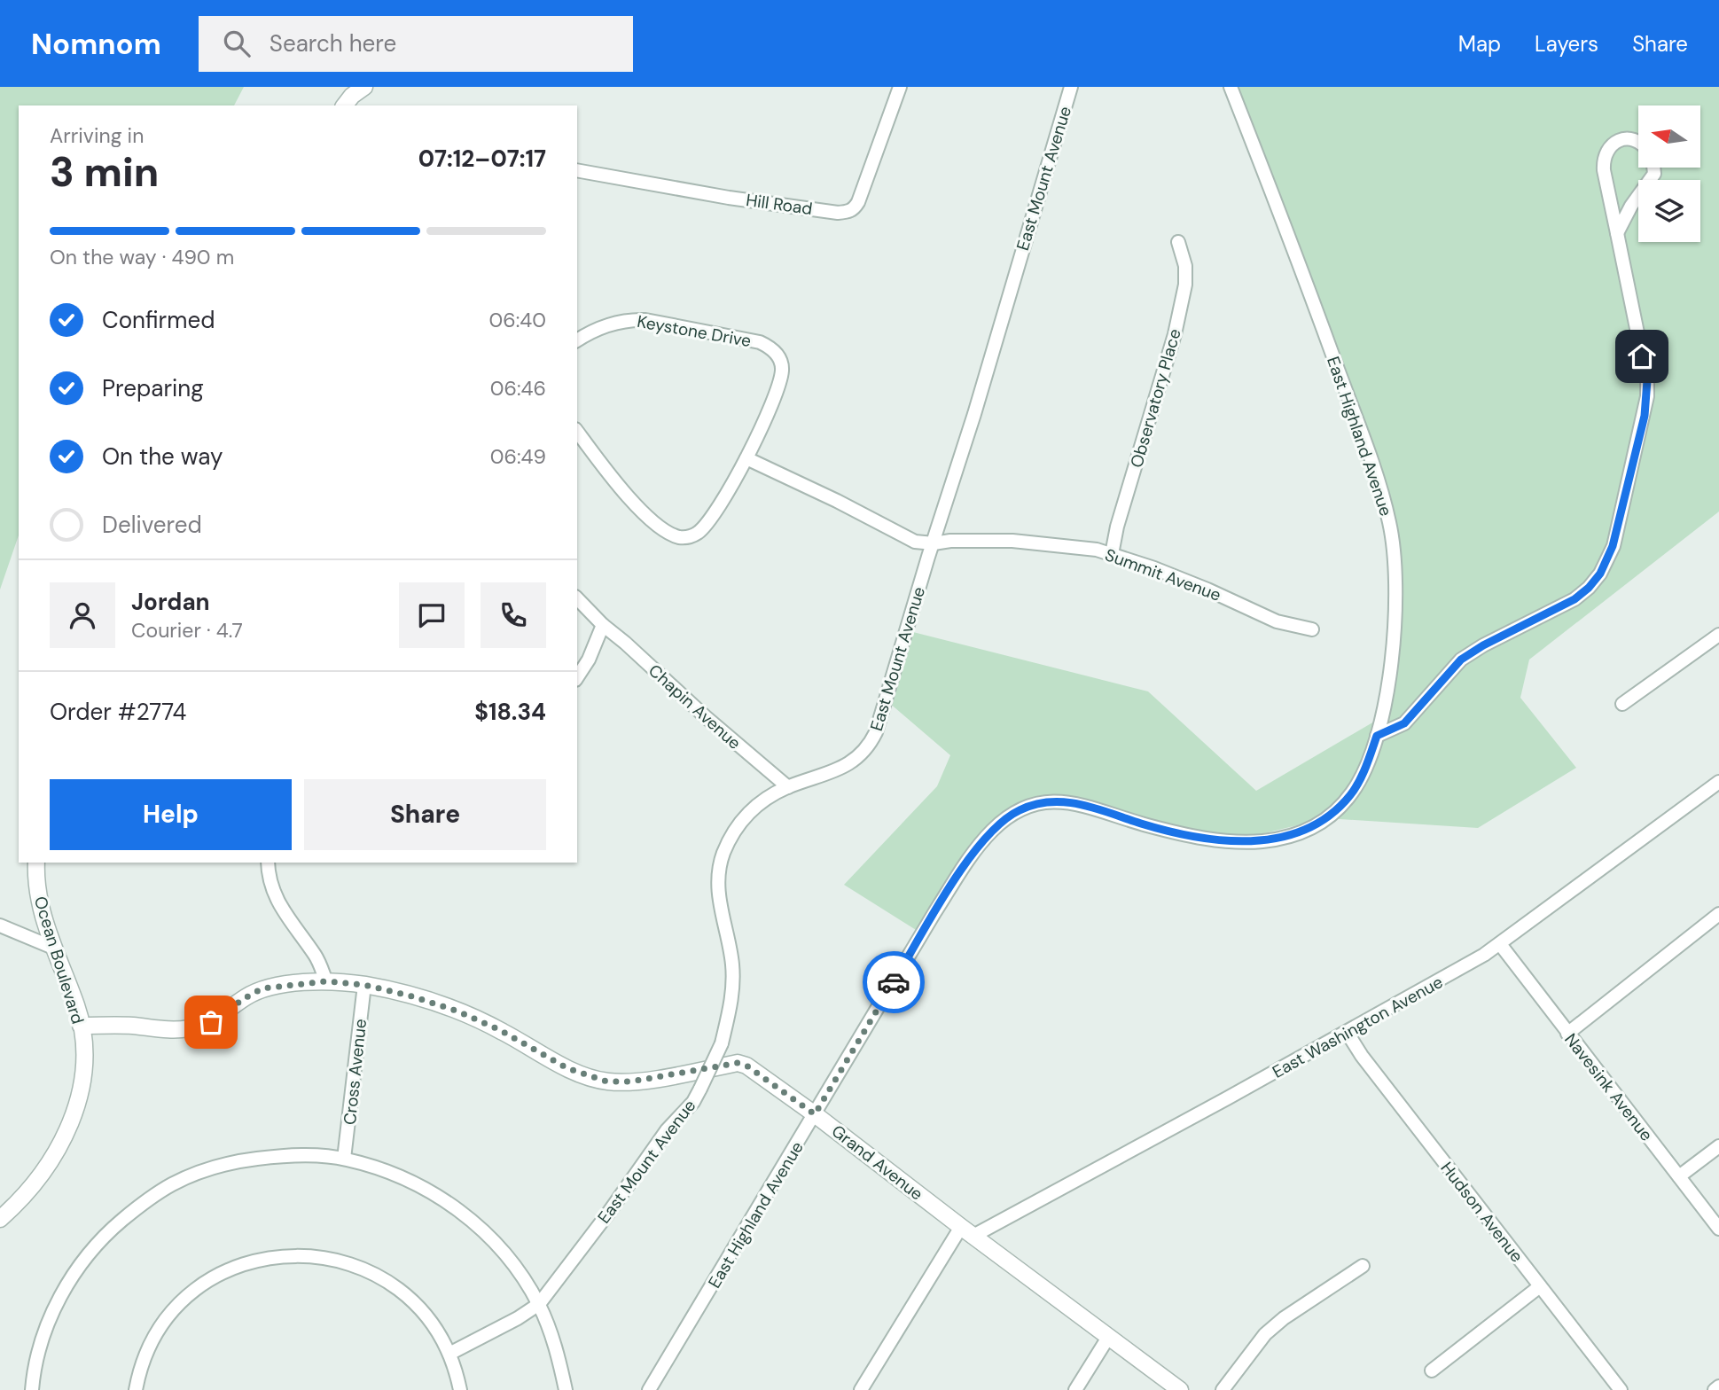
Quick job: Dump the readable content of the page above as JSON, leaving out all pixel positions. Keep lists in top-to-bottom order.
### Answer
{
  "streets": {
    "street": [
      "East Mount Avenue",
      "Hill Road",
      "Keystone Drive",
      "Observatory Place",
      "East Highland Avenue",
      "Summit Avenue",
      "Chapin Avenue",
      "Ocean Boulevard",
      "East Washington Avenue",
      "Cross Avenue",
      "Navesink Avenue",
      "Grand Avenue",
      "Hudson Avenue"
    ]
  },
  "crossings": [
    ["East Mount Avenue", "Summit Avenue"],
    ["East Mount Avenue", "Chapin Avenue"],
    ["Observatory Place", "Summit Avenue"],
    ["East Highland Avenue", "Grand Avenue"],
    ["Ocean Boulevard", "Grand Avenue"],
    ["East Washington Avenue", "Navesink Avenue"],
    ["East Washington Avenue", "Grand Avenue"],
    ["East Washington Avenue", "Hudson Avenue"],
    ["Cross Avenue", "Grand Avenue"]
  ],
  "north": "left",
  "page": {
    "header": "Nomnom",
    "search": "Search here",
    "nav": ["Map", "Layers", "Share"],
    "heading": ["3 min", "Arriving in", "07:12–07:17"],
    "panel": [
      "Jordan",
      "Courier · 4.7",
      "Order #2774",
      "$18.34"
    ],
    "bar": "On the way · 490 m",
    "list": [
      ["Confirmed", "06:40"],
      ["Preparing", "06:46"],
      ["On the way", "06:49"],
      "Delivered"
    ],
    "buttons": ["Help", "Share"]
  }
}
